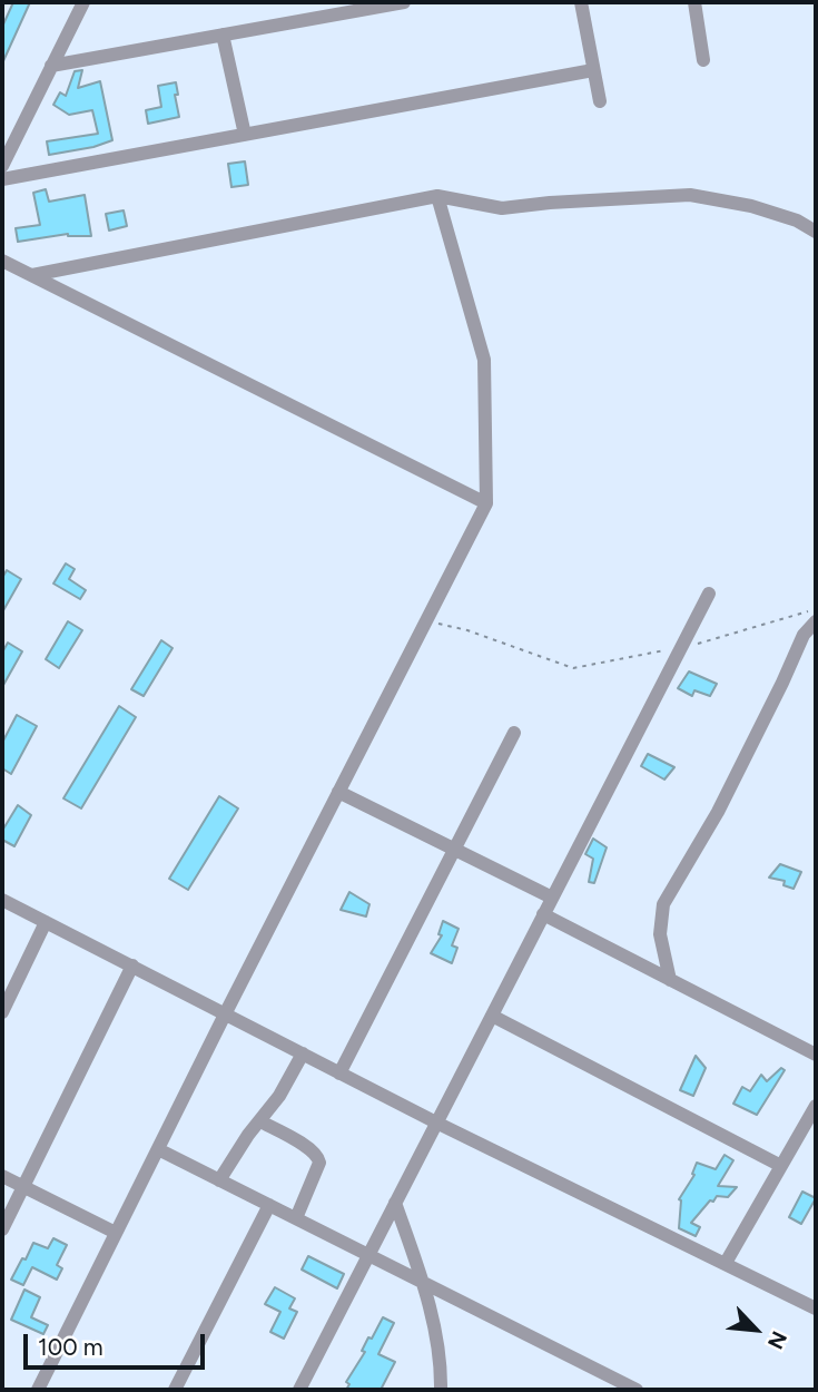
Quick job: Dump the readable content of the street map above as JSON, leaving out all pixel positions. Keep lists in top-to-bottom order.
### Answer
{
  "scale_bar": "100 m",
  "north": "bottom right"
}
